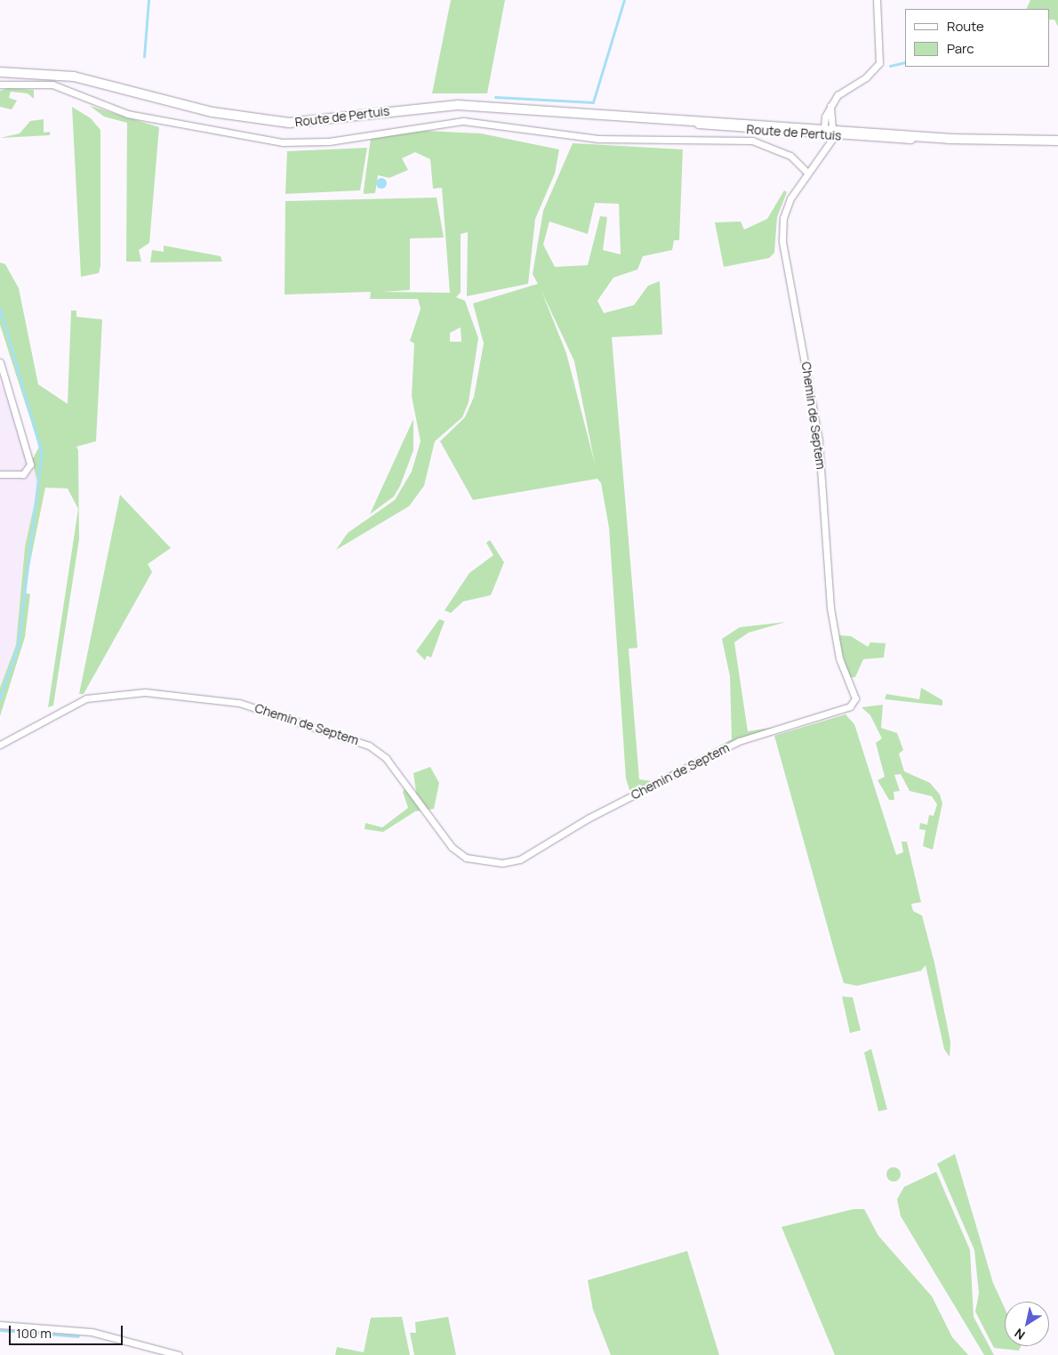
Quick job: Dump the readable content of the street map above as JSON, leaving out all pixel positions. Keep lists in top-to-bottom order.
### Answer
{
  "streets": {
    "main road": ["Route de Pertuis"],
    "street": ["Chemin de Septem"]
  },
  "crossings": [
    ["Route de Pertuis", "Chemin de Septem"]
  ],
  "legend": ["Route", "Parc"],
  "scale_bar": "100 m",
  "north": "bottom left"
}
